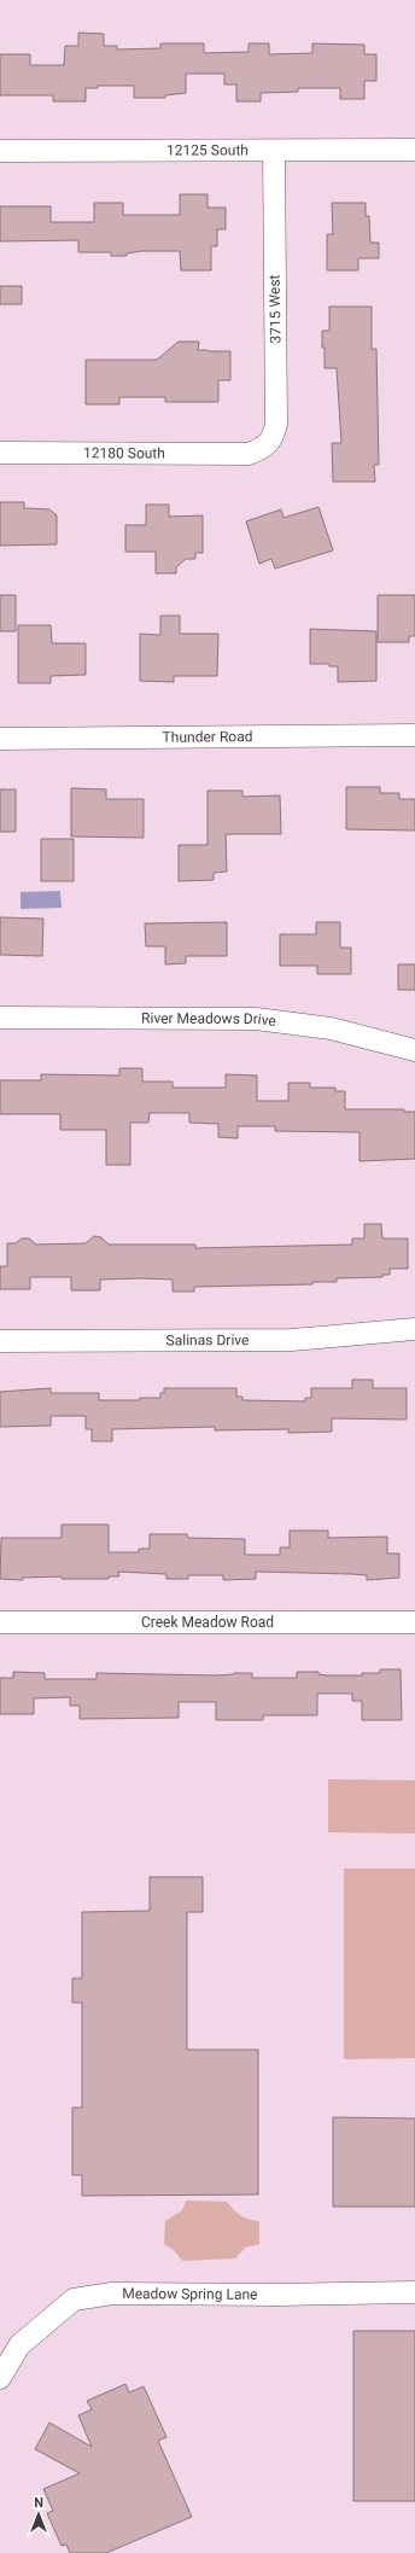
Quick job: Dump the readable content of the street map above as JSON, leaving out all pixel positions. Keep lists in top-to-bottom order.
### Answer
{
  "streets": {
    "street": [
      "12125 South",
      "3715 West",
      "12180 South",
      "Thunder Road",
      "River Meadows Drive",
      "Salinas Drive",
      "Creek Meadow Road",
      "Meadow Spring Lane"
    ]
  },
  "crossings": [
    ["12125 South", "3715 West"],
    ["3715 West", "12180 South"]
  ],
  "north": "top"
}
